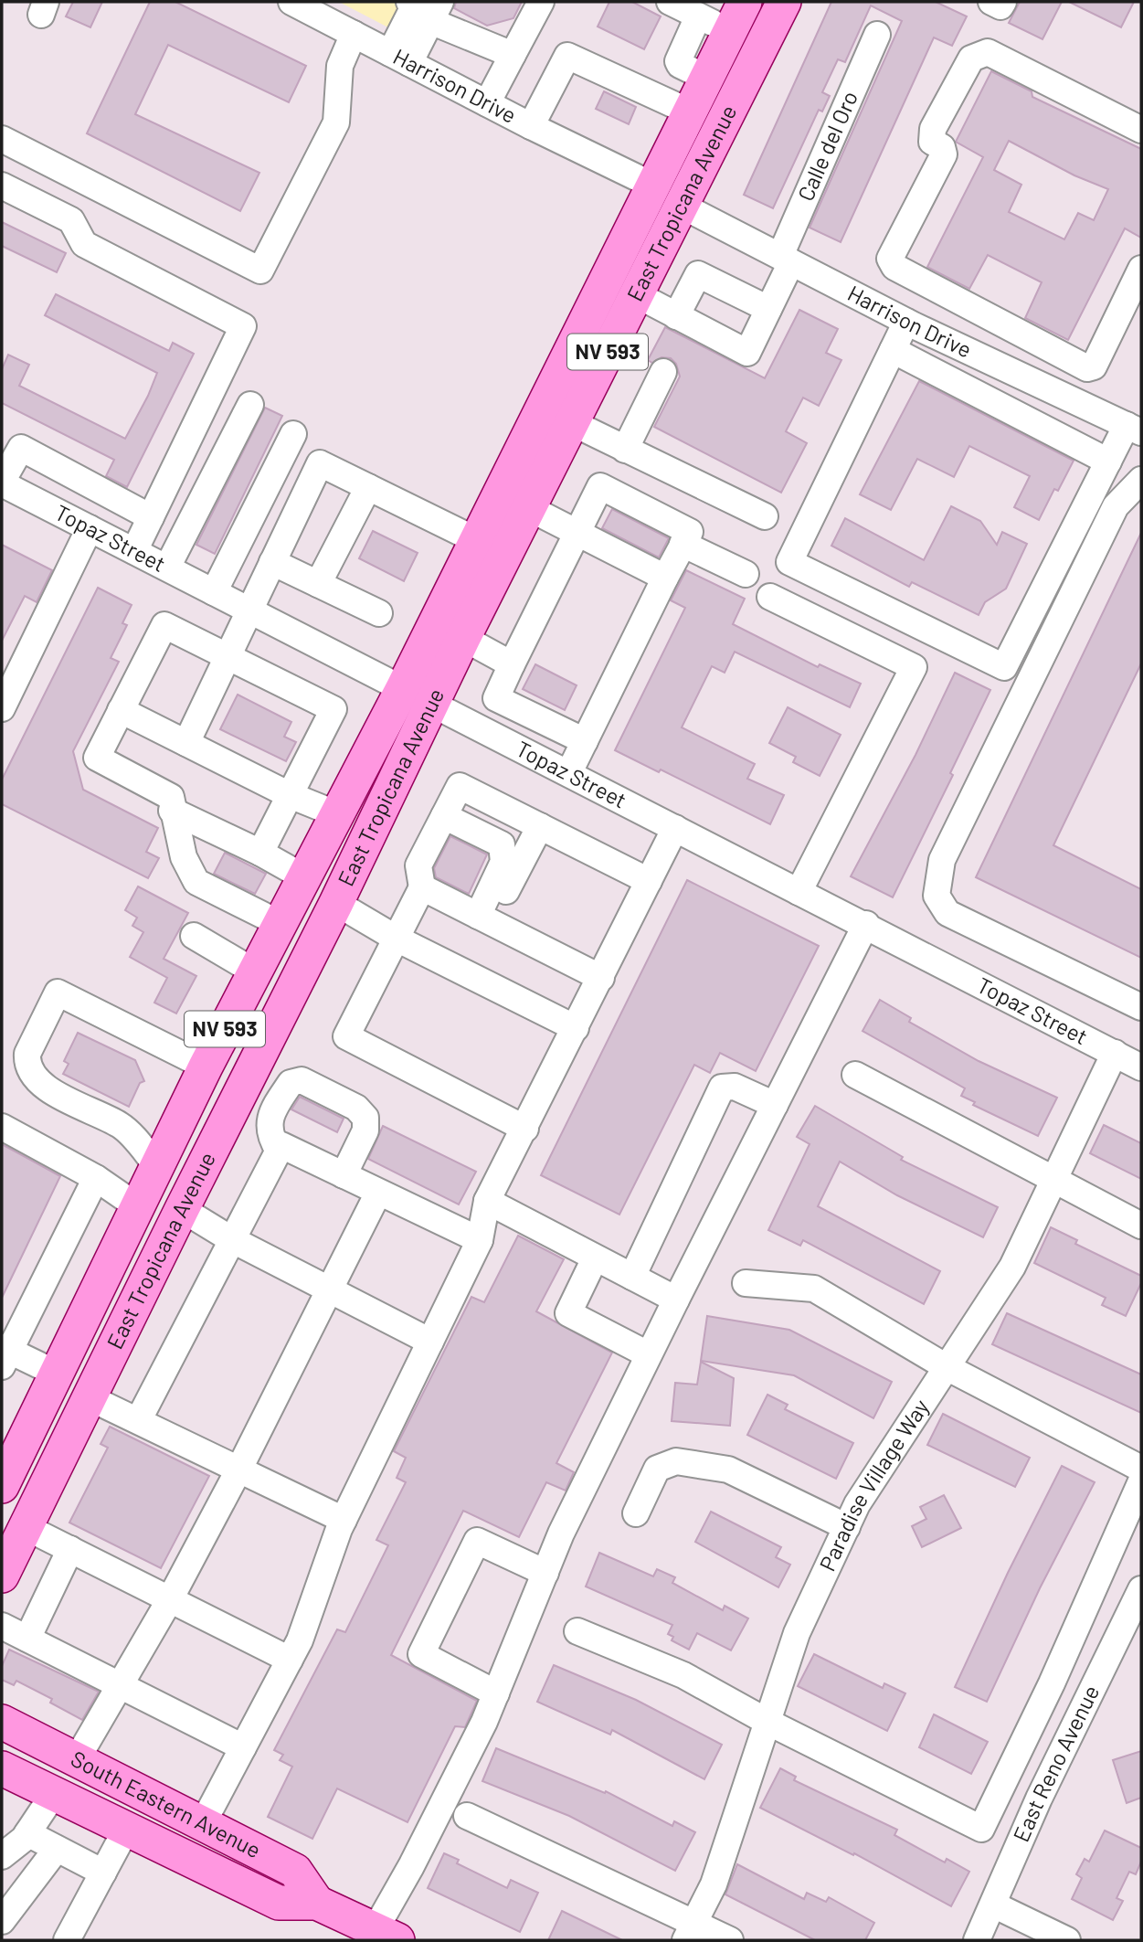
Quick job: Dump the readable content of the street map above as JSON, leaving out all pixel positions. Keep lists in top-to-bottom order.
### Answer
{
  "streets": {
    "main road": ["East Tropicana Avenue", "NV 593", "South Eastern Avenue"],
    "street": [
      "Harrison Drive",
      "Calle del Oro",
      "Topaz Street",
      "Paradise Village Way",
      "East Reno Avenue"
    ]
  },
  "crossings": [
    ["Harrison Drive", "Calle del Oro"],
    ["Harrison Drive", "East Tropicana Avenue"],
    ["East Tropicana Avenue", "Topaz Street"],
    ["Topaz Street", "Paradise Village Way"]
  ]
}
